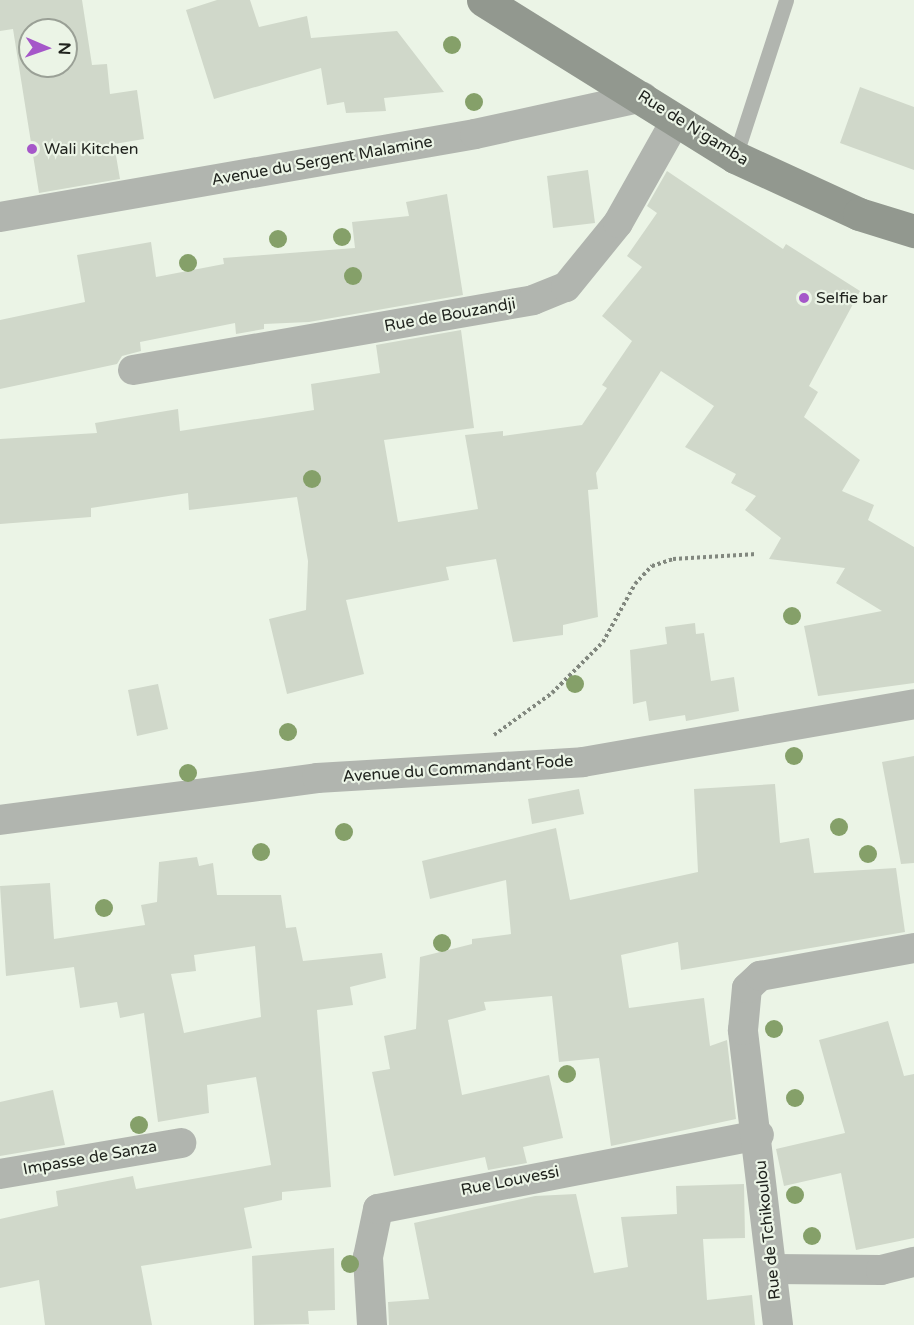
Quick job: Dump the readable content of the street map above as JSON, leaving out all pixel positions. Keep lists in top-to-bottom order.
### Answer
{
  "streets": {
    "street": [
      "Rue de N'gamba",
      "Avenue du Sergent Malamine",
      "Rue de Bouzandji",
      "Avenue du Commandant Fode",
      "Impasse de Sanza",
      "Rue Louvessi",
      "Rue de Tchikoulou"
    ]
  },
  "crossings": [
    ["Rue de N'gamba", "Avenue du Sergent Malamine"],
    ["Rue de N'gamba", "Rue de Bouzandji"],
    ["Rue Louvessi", "Rue de Tchikoulou"]
  ],
  "places": ["Wali Kitchen", "Selfie bar"],
  "north": "right"
}
